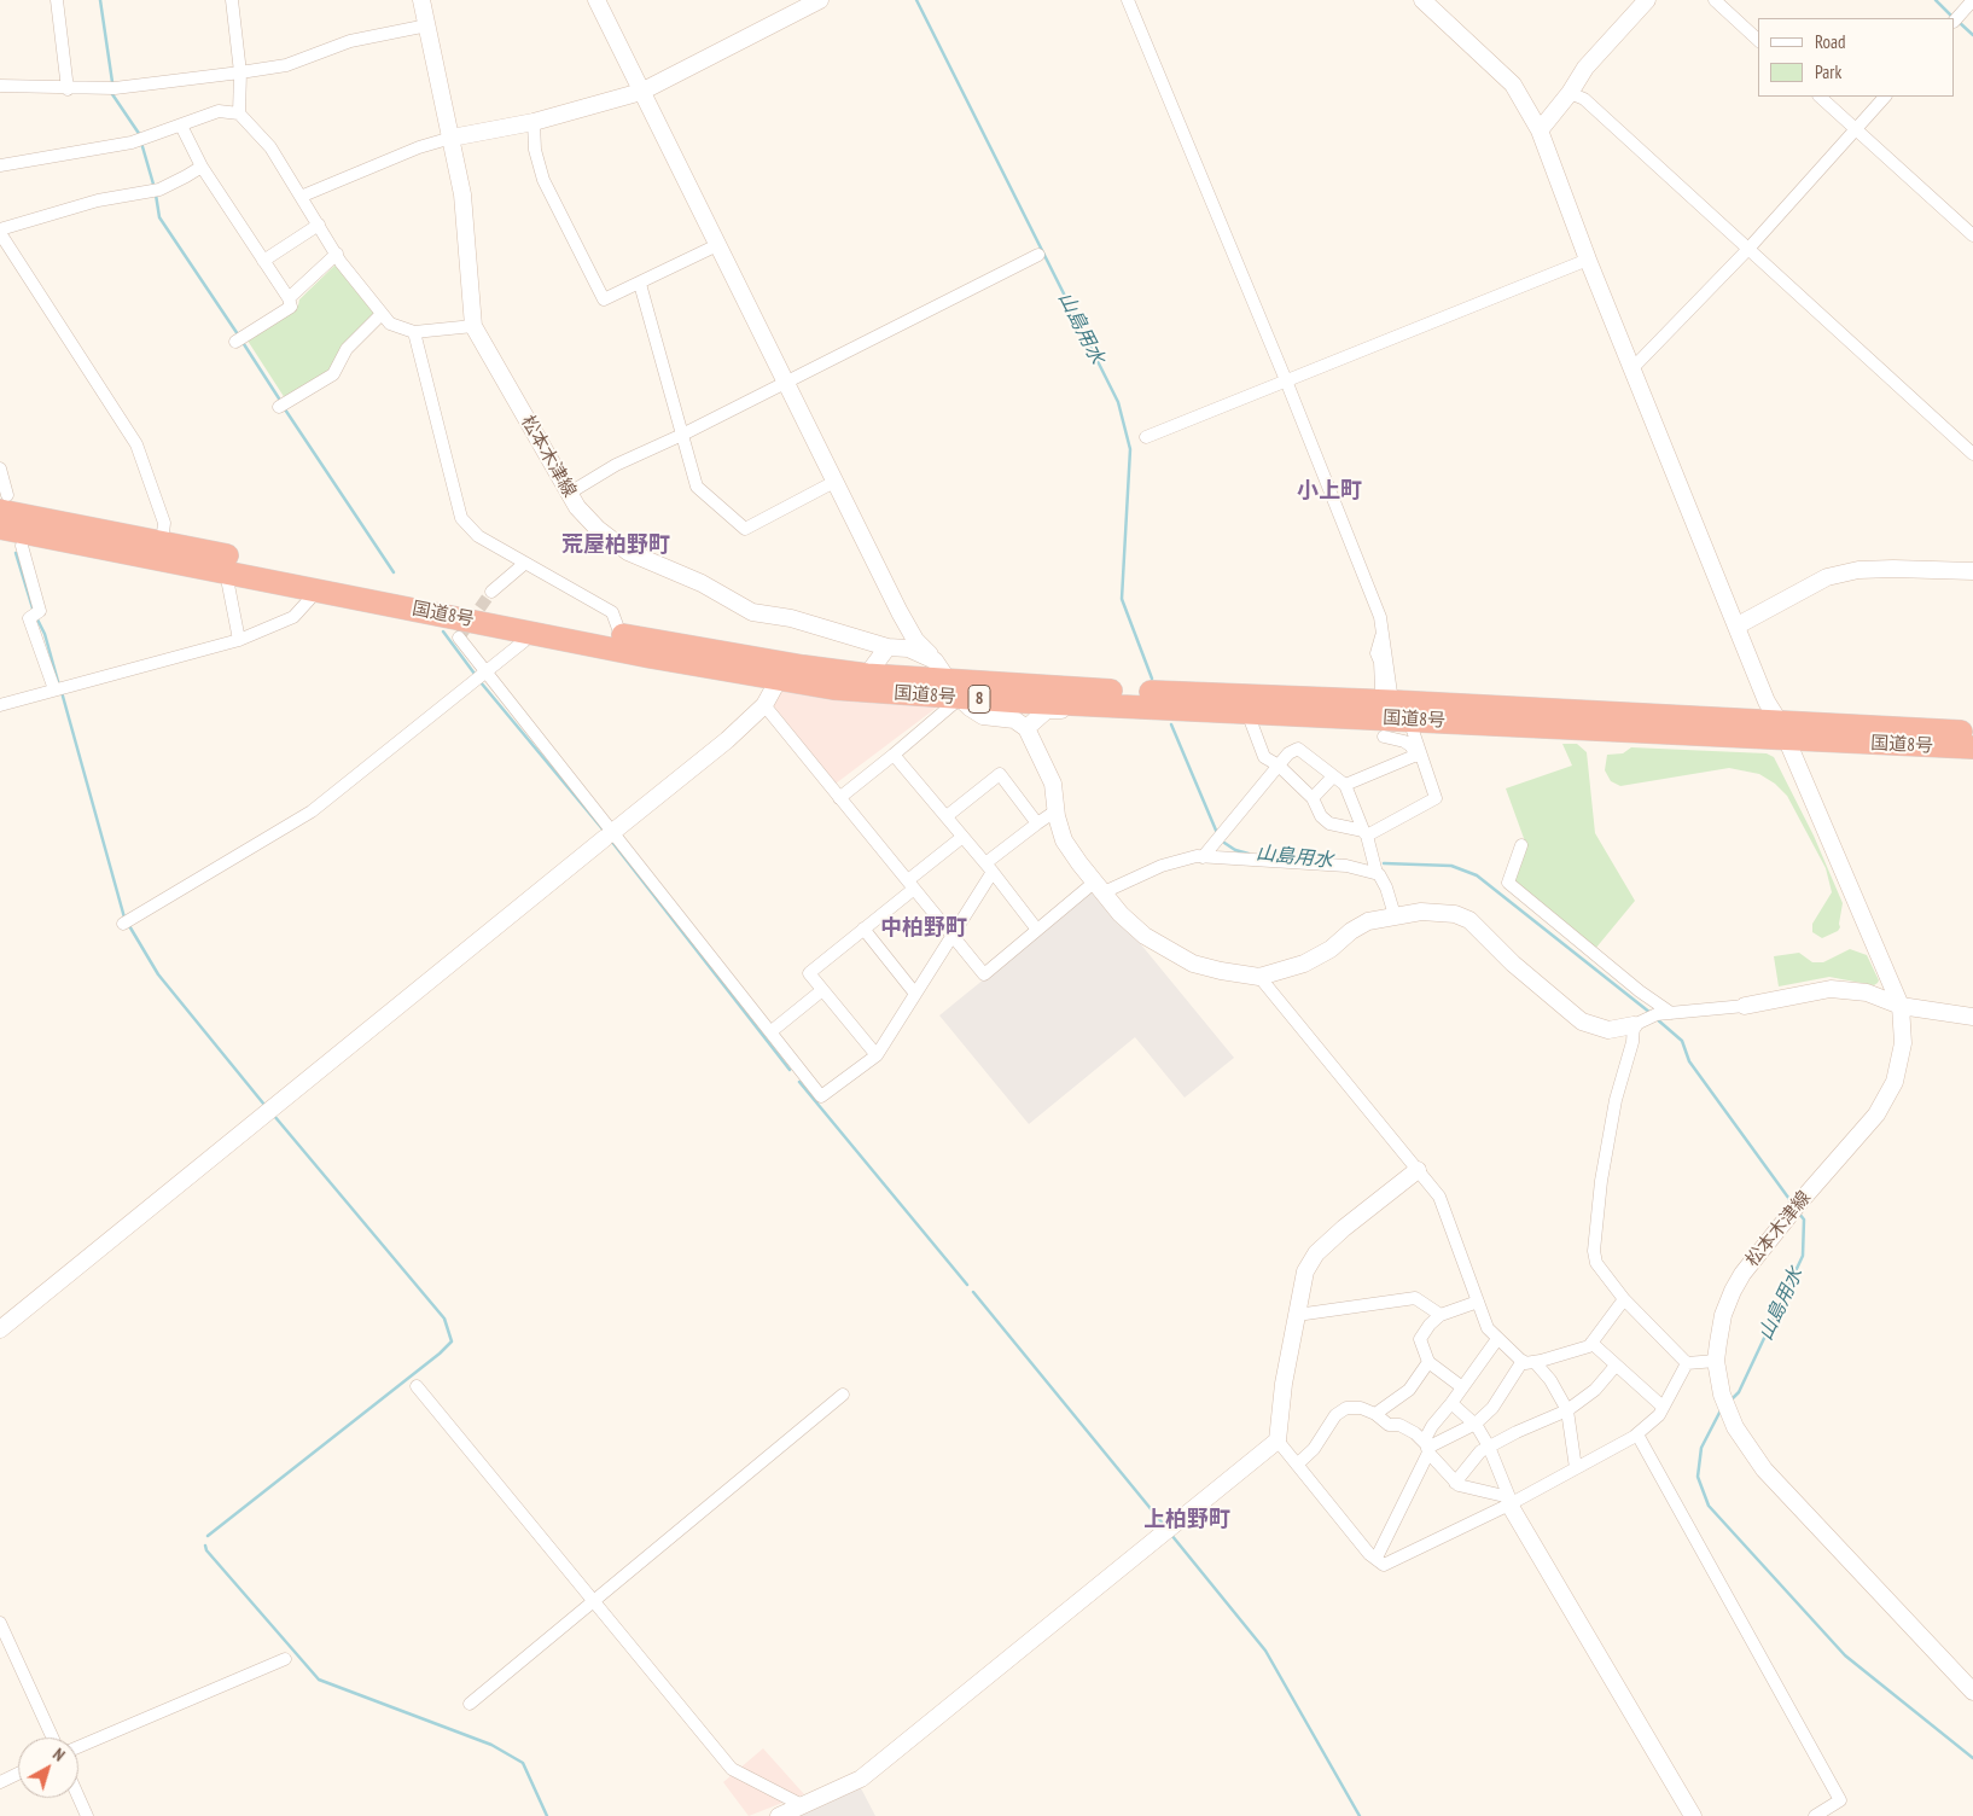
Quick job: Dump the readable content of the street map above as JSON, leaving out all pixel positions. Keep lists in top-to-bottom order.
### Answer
{
  "streets": {
    "highway": ["国道8号", "8"],
    "street": ["松本木津線"]
  },
  "crossings": [
    ["松本木津線", "国道8号"]
  ],
  "districts": [
    "小上町",
    "荒屋柏野町",
    "中柏野町",
    "上柏野町"
  ],
  "water": ["山島用水"],
  "legend": ["Road", "Park"],
  "north": "top right"
}
